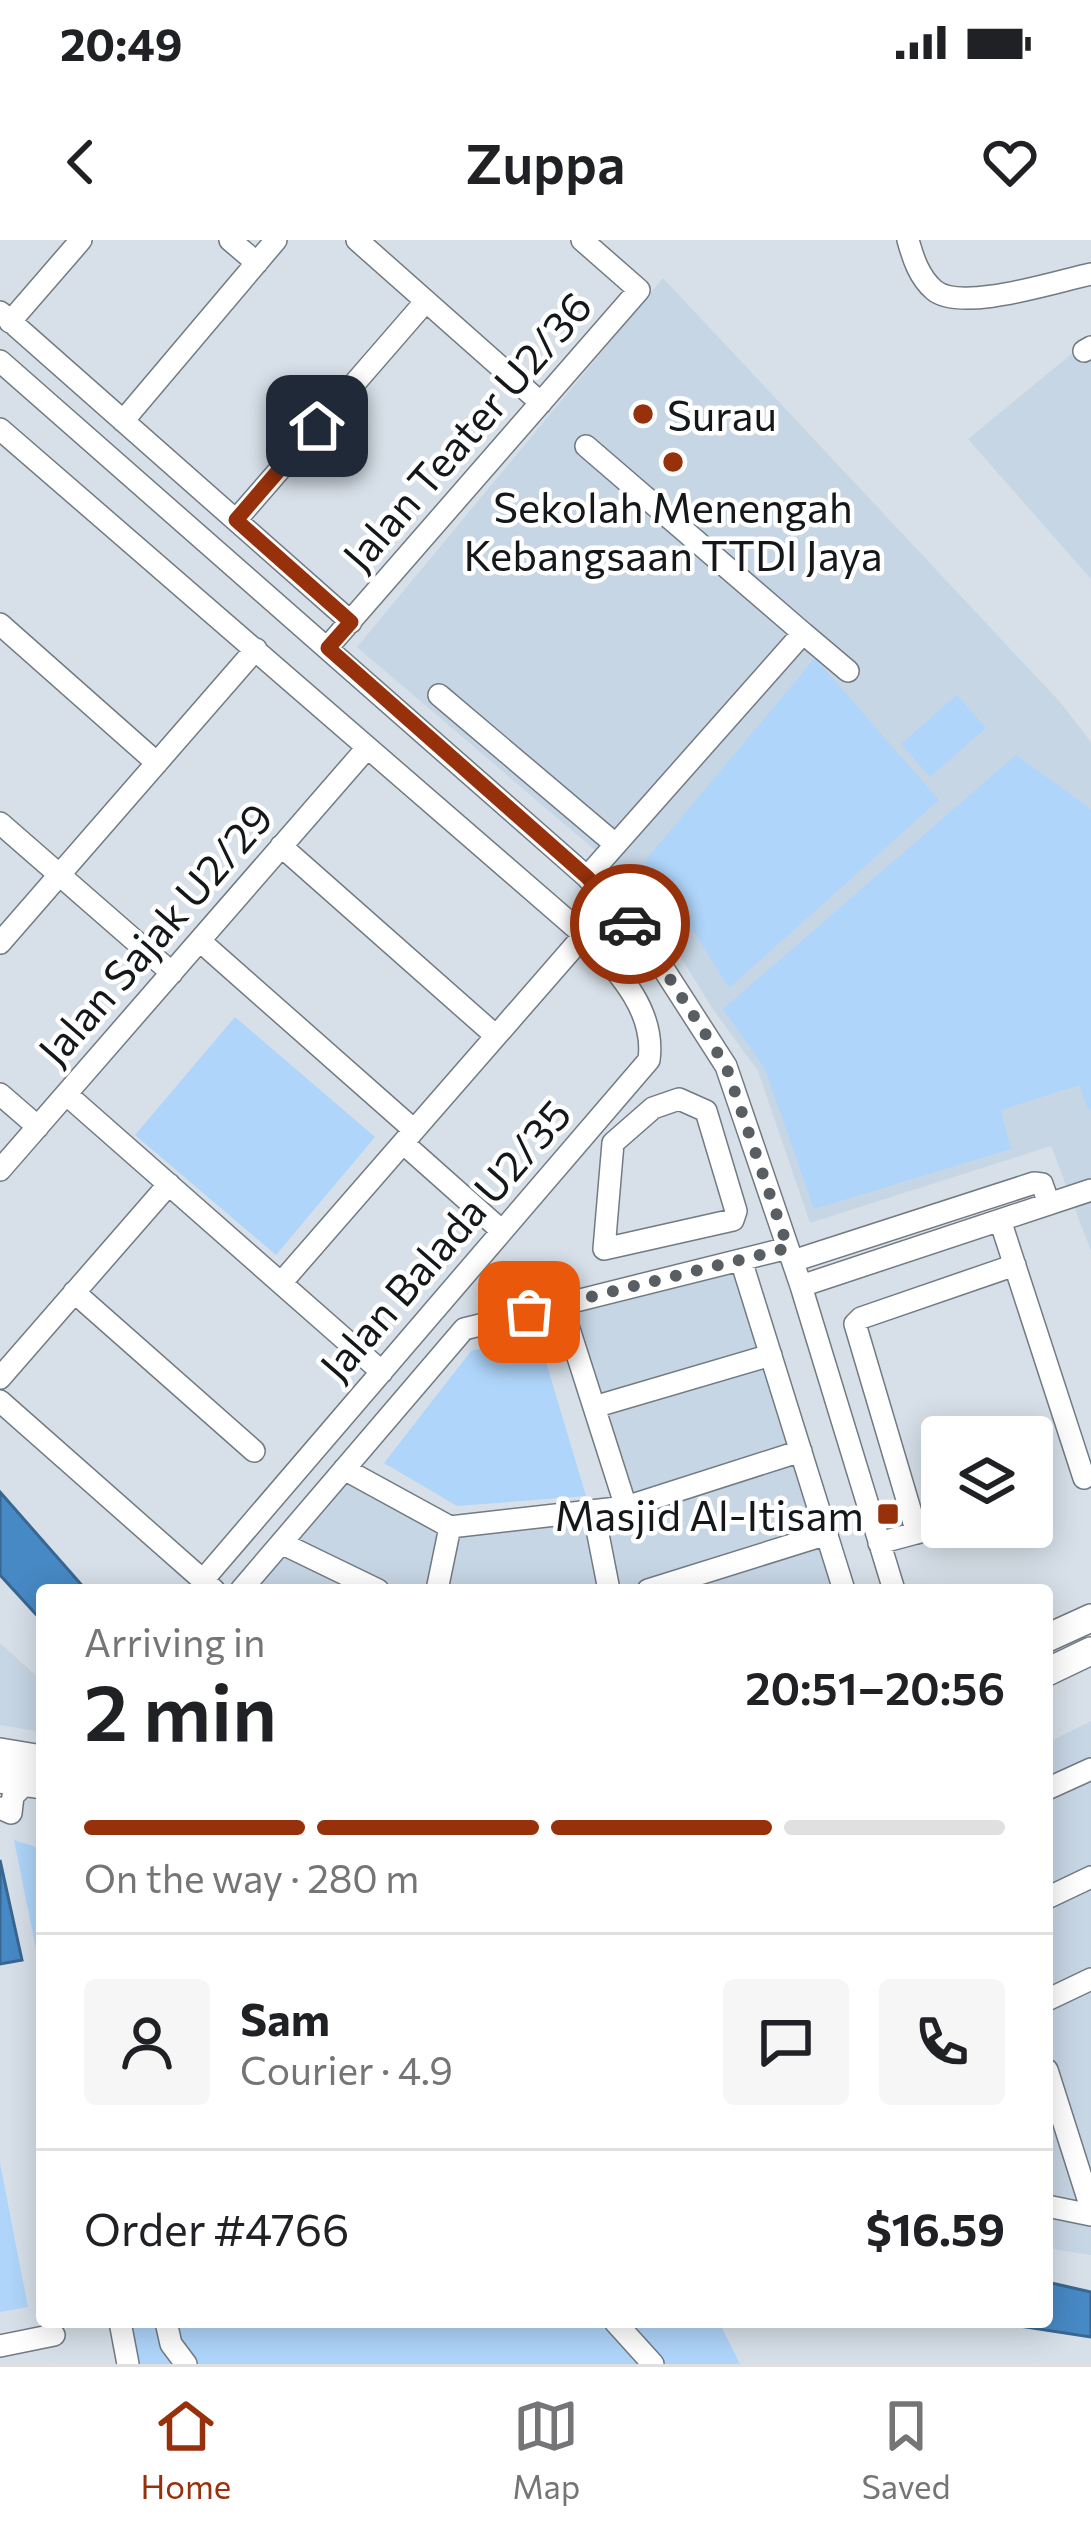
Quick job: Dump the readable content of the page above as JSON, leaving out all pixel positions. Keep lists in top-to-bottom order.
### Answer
{
  "streets": {
    "street": ["Jalan Teater U2/36", "Jalan Sajak U2/29", "Jalan Balada U2/35"]
  },
  "crossings": [
    ["Jalan Sajak U2/29", "Jalan Balada U2/35"]
  ],
  "places": {
    "other": ["Surau", "Sekolah Menengah Kebangsaan TTDI Jaya"],
    "transit": ["Masjid Al-Itisam"]
  },
  "page": {
    "status": "20:49",
    "header": "Zuppa",
    "heading": ["2 min", "Arriving in", "20:51–20:56"],
    "panel": [
      "Sam",
      "Courier · 4.9",
      "Order #4766",
      "$16.59"
    ],
    "bar": "On the way · 280 m",
    "tabs": ["Home", "Map", "Saved"]
  }
}
